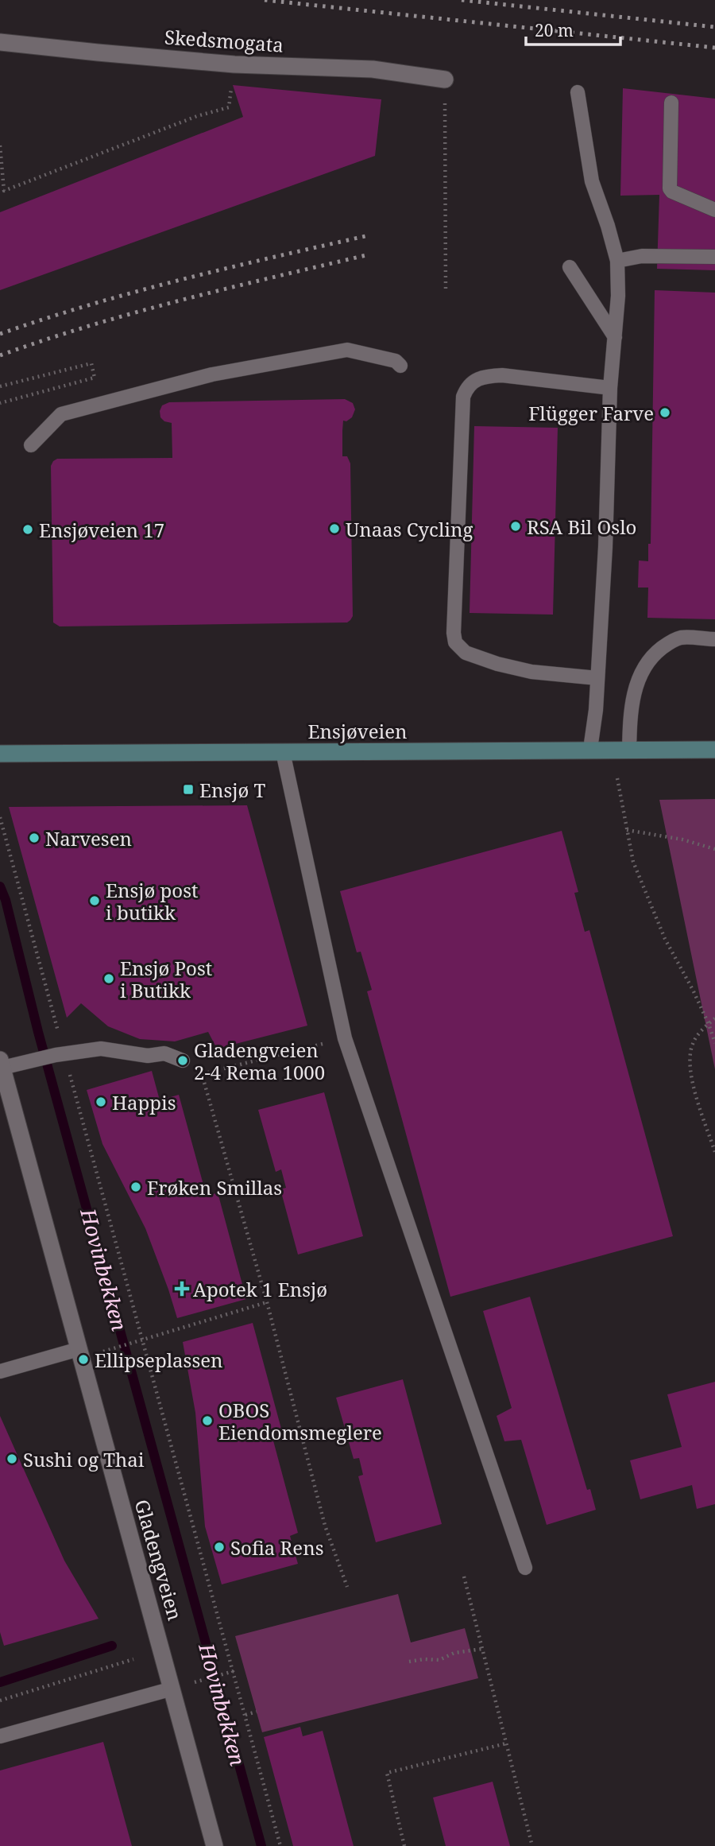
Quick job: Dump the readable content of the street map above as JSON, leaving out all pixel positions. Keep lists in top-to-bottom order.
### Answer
{
  "streets": {
    "main road": ["Ensjøveien"],
    "street": ["Skedsmogata", "Gladengveien"]
  },
  "water": ["Hovinbekken"],
  "places": {
    "other": [
      "Flügger Farve",
      "RSA Bil Oslo",
      "Unaas Cycling",
      "Ensjøveien 17",
      "Narvesen",
      "Ensjø post i butikk",
      "Ensjø Post i Butikk",
      "Gladengveien 2-4 Rema 1000",
      "Happis",
      "Frøken Smillas",
      "Ellipseplassen",
      "OBOS Eiendomsmeglere",
      "Sushi og Thai",
      "Sofia Rens"
    ],
    "transit": ["Ensjø T"],
    "health": ["Apotek 1 Ensjø"]
  },
  "scale_bar": "20 m"
}
